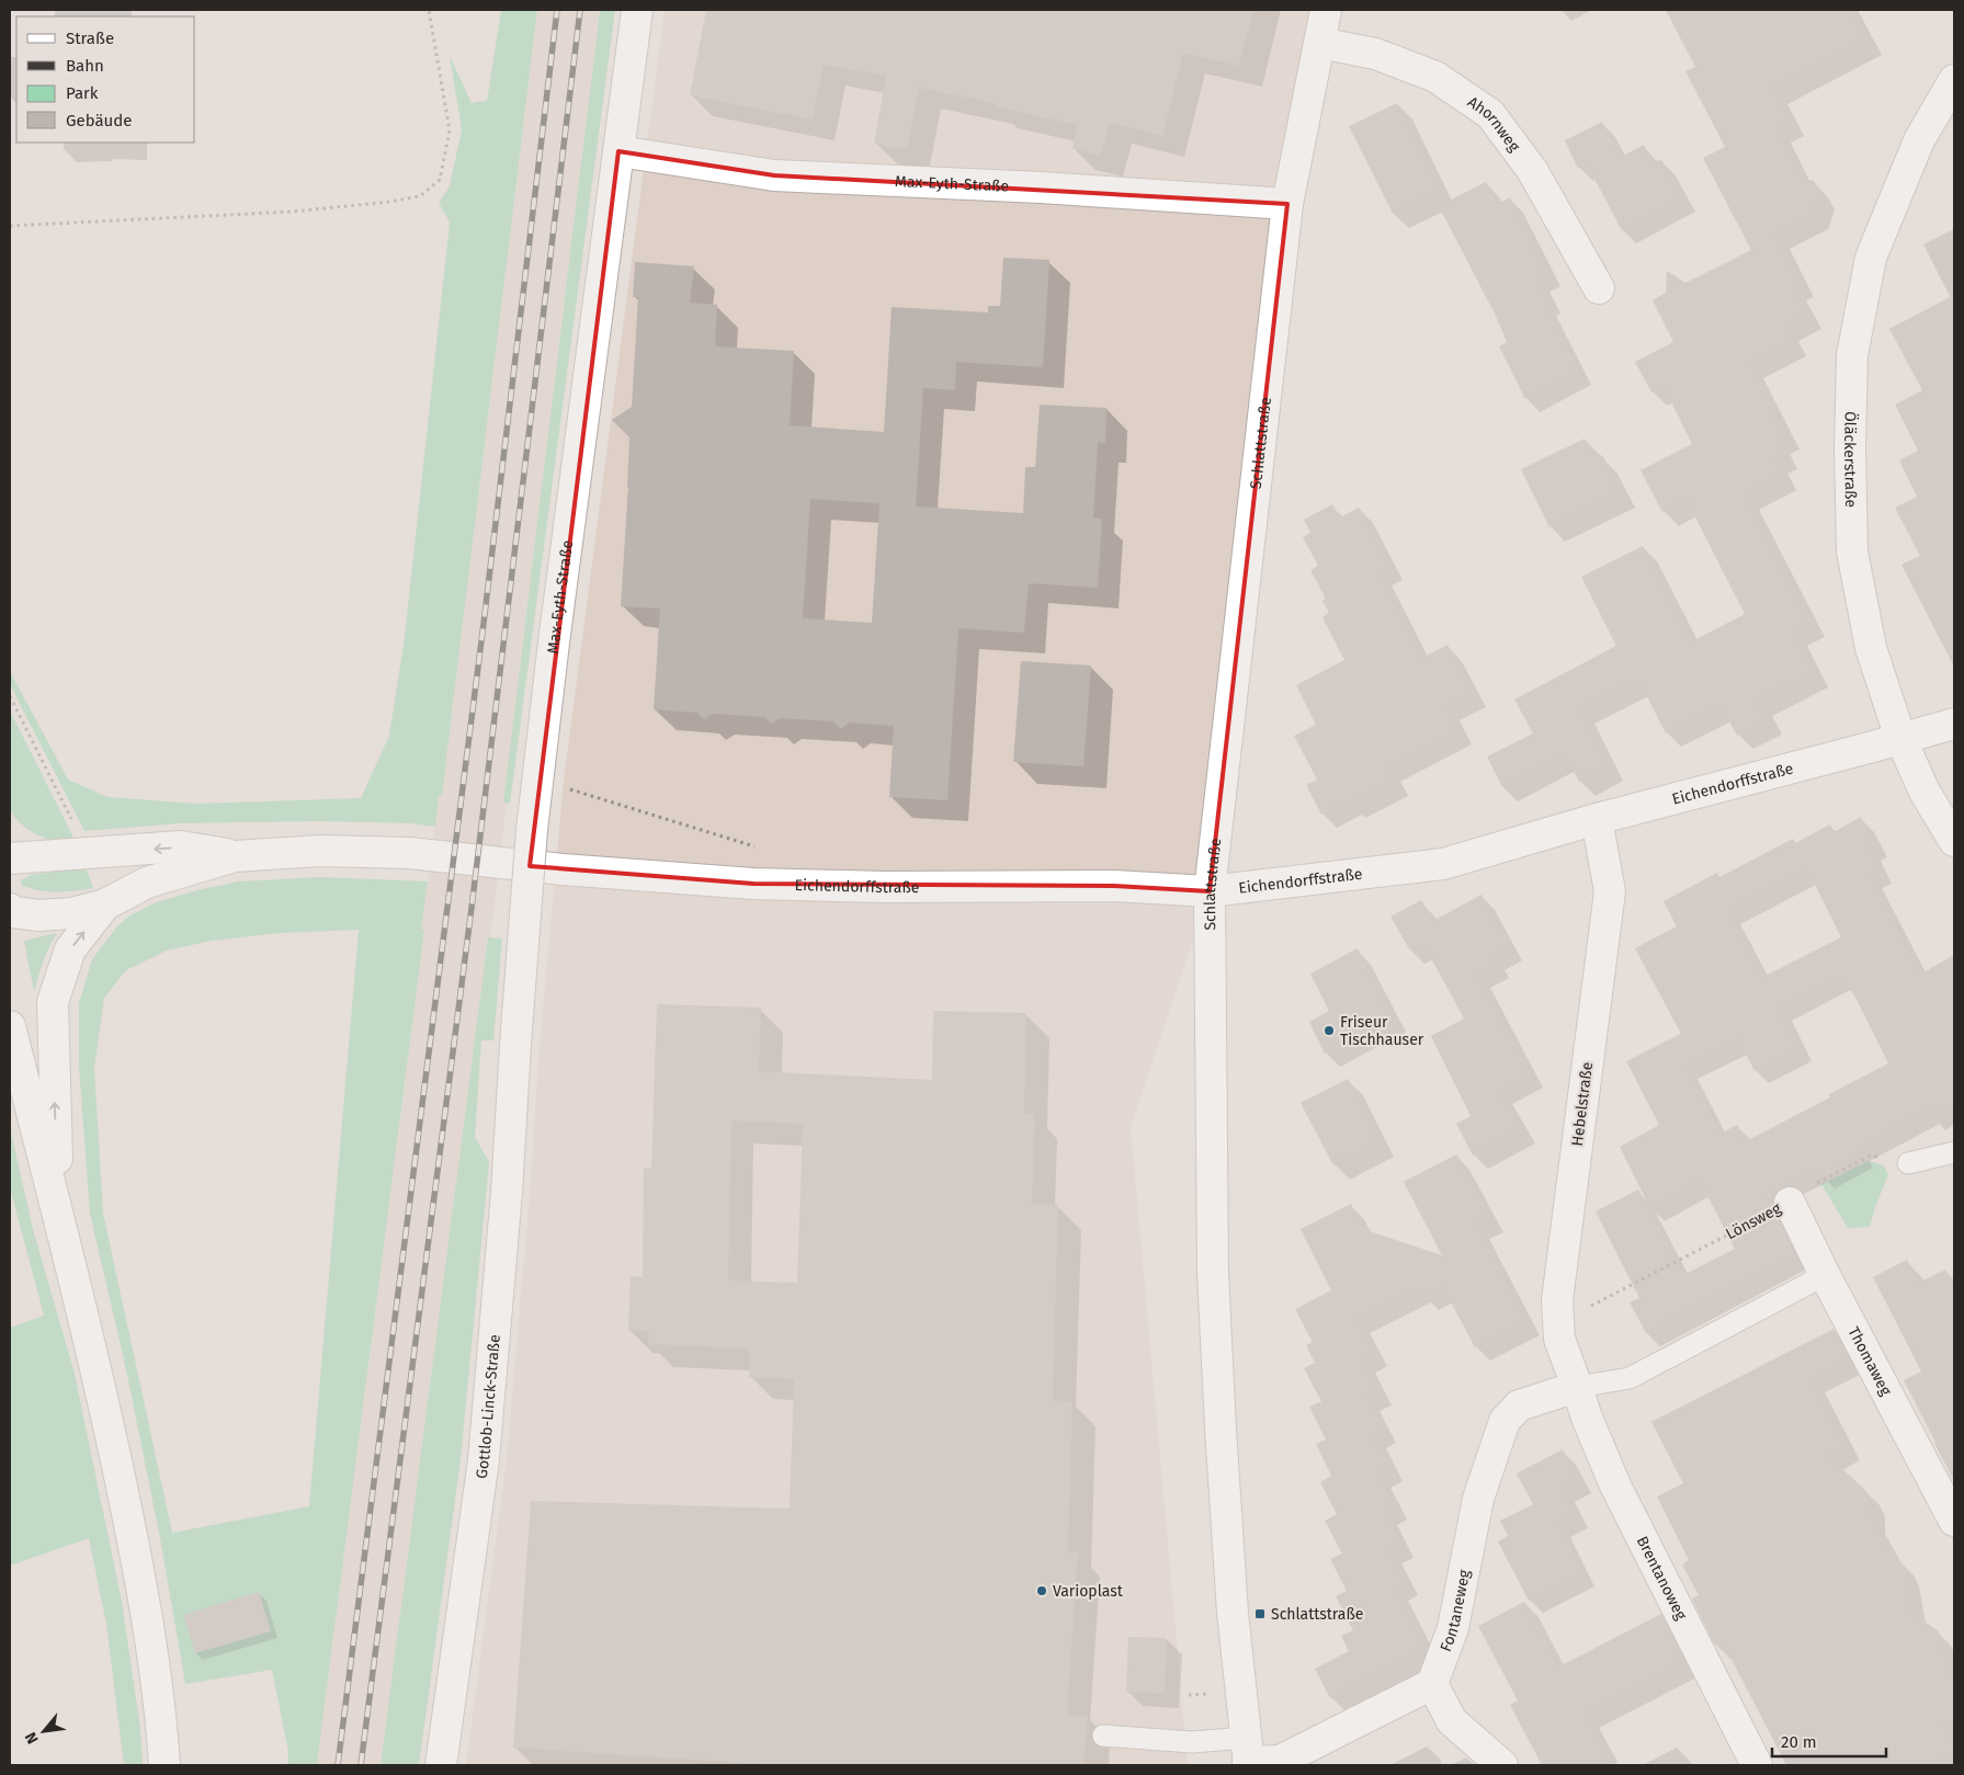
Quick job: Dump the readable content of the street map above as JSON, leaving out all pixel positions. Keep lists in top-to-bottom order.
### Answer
{
  "streets": {
    "street": [
      "Ahornweg",
      "Max-Eyth-Straße",
      "Schlattstraße",
      "Öläckerstraße",
      "Eichendorffstraße",
      "Hebelstraße",
      "Thomaweg",
      "Gottlob-Linck-Straße",
      "Brentanoweg",
      "Fontaneweg"
    ],
    "path": ["Lönsweg"]
  },
  "crossings": [
    ["Ahornweg", "Schlattstraße"],
    ["Max-Eyth-Straße", "Schlattstraße"],
    ["Max-Eyth-Straße", "Gottlob-Linck-Straße"],
    ["Schlattstraße", "Eichendorffstraße"],
    ["Öläckerstraße", "Eichendorffstraße"],
    ["Eichendorffstraße", "Hebelstraße"],
    ["Hebelstraße", "Lönsweg"],
    ["Hebelstraße", "Brentanoweg"],
    ["Hebelstraße", "Fontaneweg"],
    ["Lönsweg", "Thomaweg"],
    ["Brentanoweg", "Fontaneweg"]
  ],
  "places": {
    "other": ["Friseur Tischhauser", "Varioplast"],
    "transit": ["Schlattstraße"]
  },
  "legend": [
    "Straße",
    "Bahn",
    "Park",
    "Gebäude"
  ],
  "scale_bar": "20 m",
  "north": "bottom left"
}
